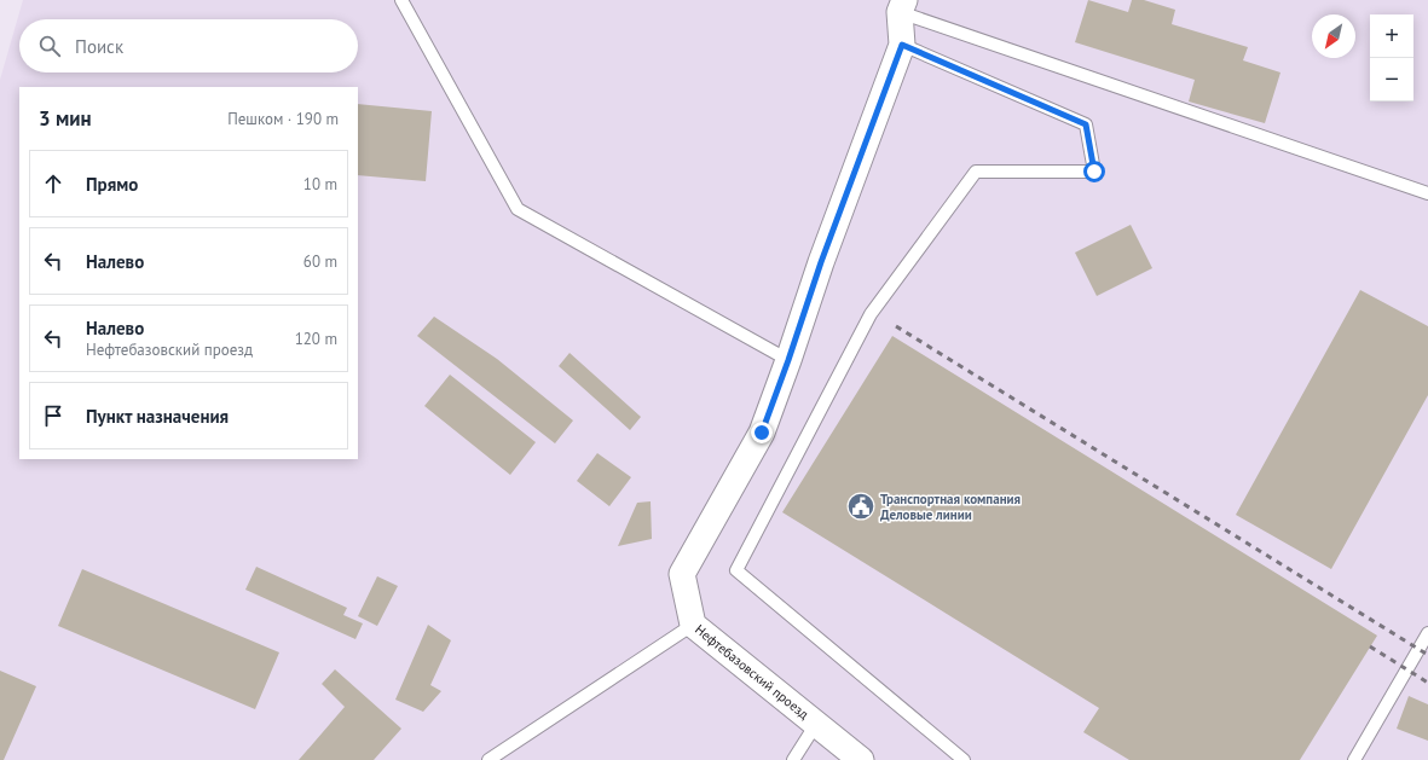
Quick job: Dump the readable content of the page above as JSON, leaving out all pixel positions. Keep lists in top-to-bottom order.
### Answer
{
  "streets": {
    "street": ["Нефтебазовский проезд"]
  },
  "places": {
    "public building": ["Транспортная компания Деловые линии"]
  },
  "north": "bottom left",
  "page": {
    "map_buttons": ["+", "−"],
    "search": "Поиск",
    "heading": ["3 мин", "Пешком · 190 m"],
    "list": [
      ["Прямо", "10 m"],
      ["Налево", "60 m"],
      ["Налево", "Нефтебазовский проезд", "120 m"],
      "Пункт назначения"
    ]
  }
}
